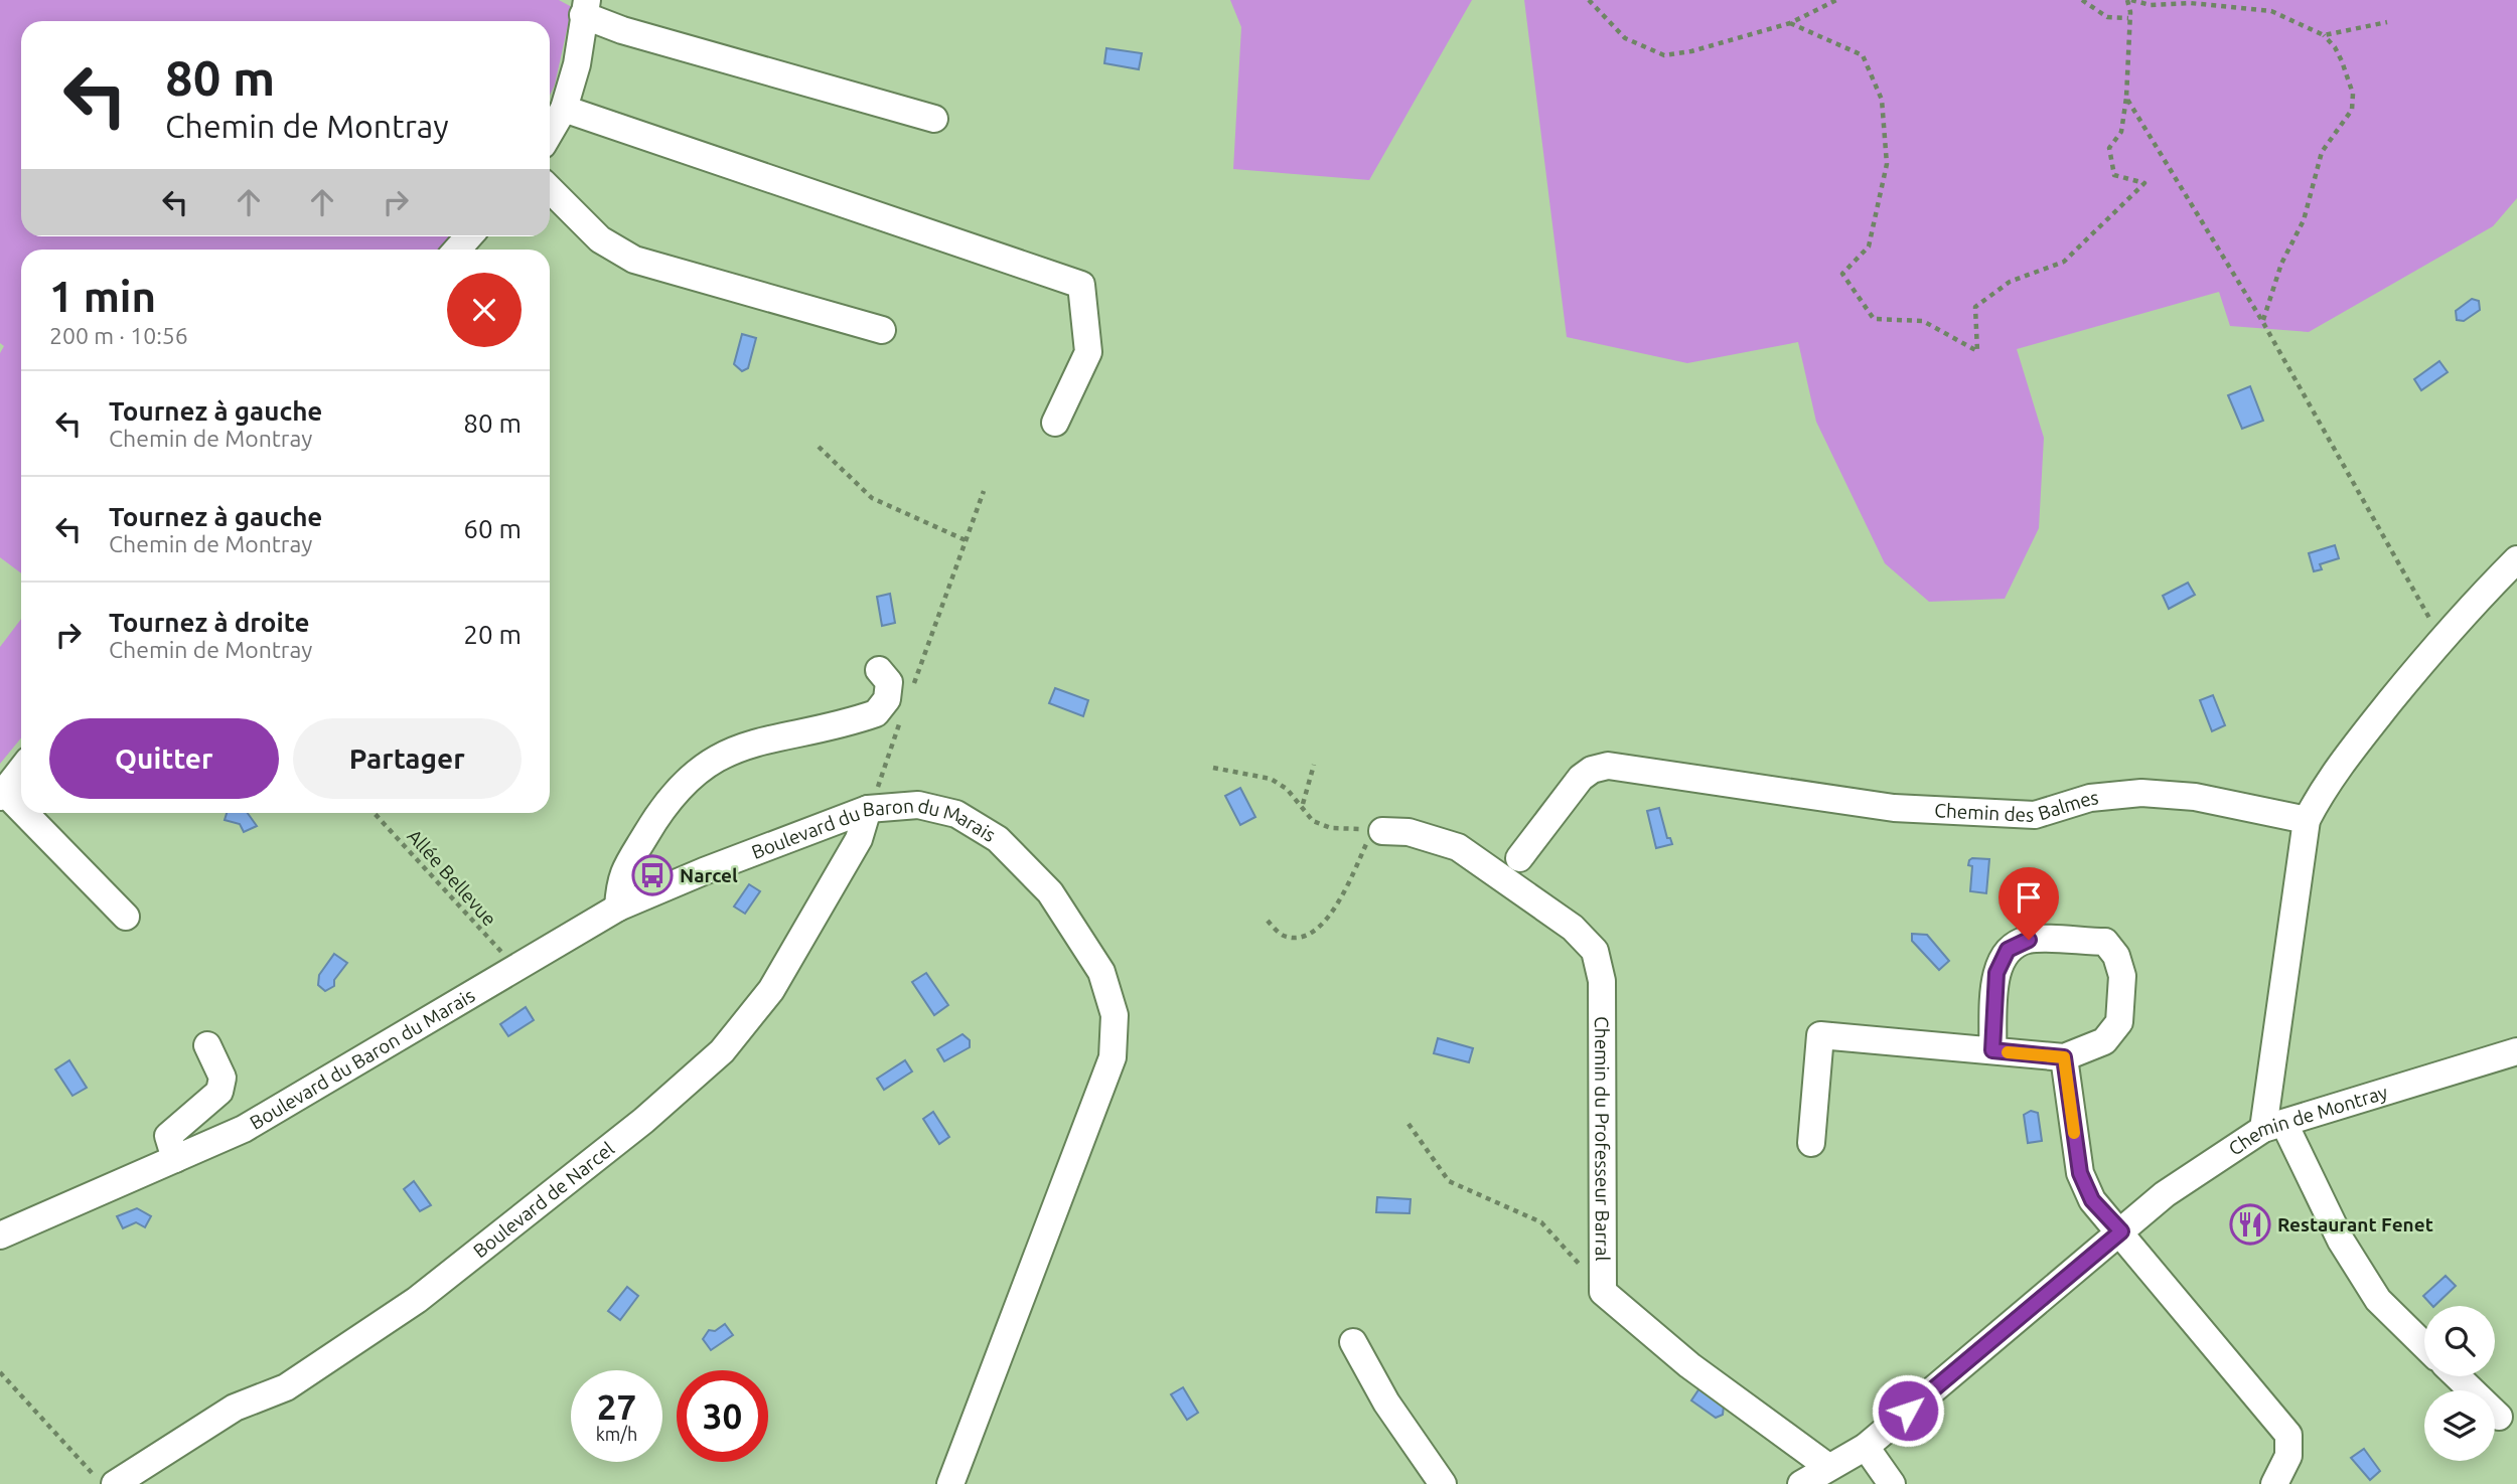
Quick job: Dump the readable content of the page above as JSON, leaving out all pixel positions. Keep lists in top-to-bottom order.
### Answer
{
  "streets": {
    "street": [
      "Chemin des Balmes",
      "Boulevard du Baron du Marais",
      "Chemin de Montray",
      "Chemin du Professeur Barral",
      "Boulevard de Narcel"
    ],
    "path": ["Allée Bellevue"]
  },
  "crossings": [
    ["Boulevard du Baron du Marais", "Allée Bellevue"],
    ["Boulevard du Baron du Marais", "Boulevard de Narcel"]
  ],
  "places": {
    "bus stop": ["Narcel"],
    "restaurant": ["Restaurant Fenet"]
  },
  "page": {
    "turn": ["80 m", "Chemin de Montray"],
    "heading": ["1 min", "200 m · 10:56"],
    "list": [
      {
        "name": "Tournez à gauche",
        "note": "Chemin de Montray",
        "value": "80 m"
      },
      {
        "name": "Tournez à gauche",
        "note": "Chemin de Montray",
        "value": "60 m"
      },
      {
        "name": "Tournez à droite",
        "note": "Chemin de Montray",
        "value": "20 m"
      }
    ],
    "buttons": ["Quitter", "Partager"],
    "speed": "27 km/h",
    "limit": "30"
  }
}
